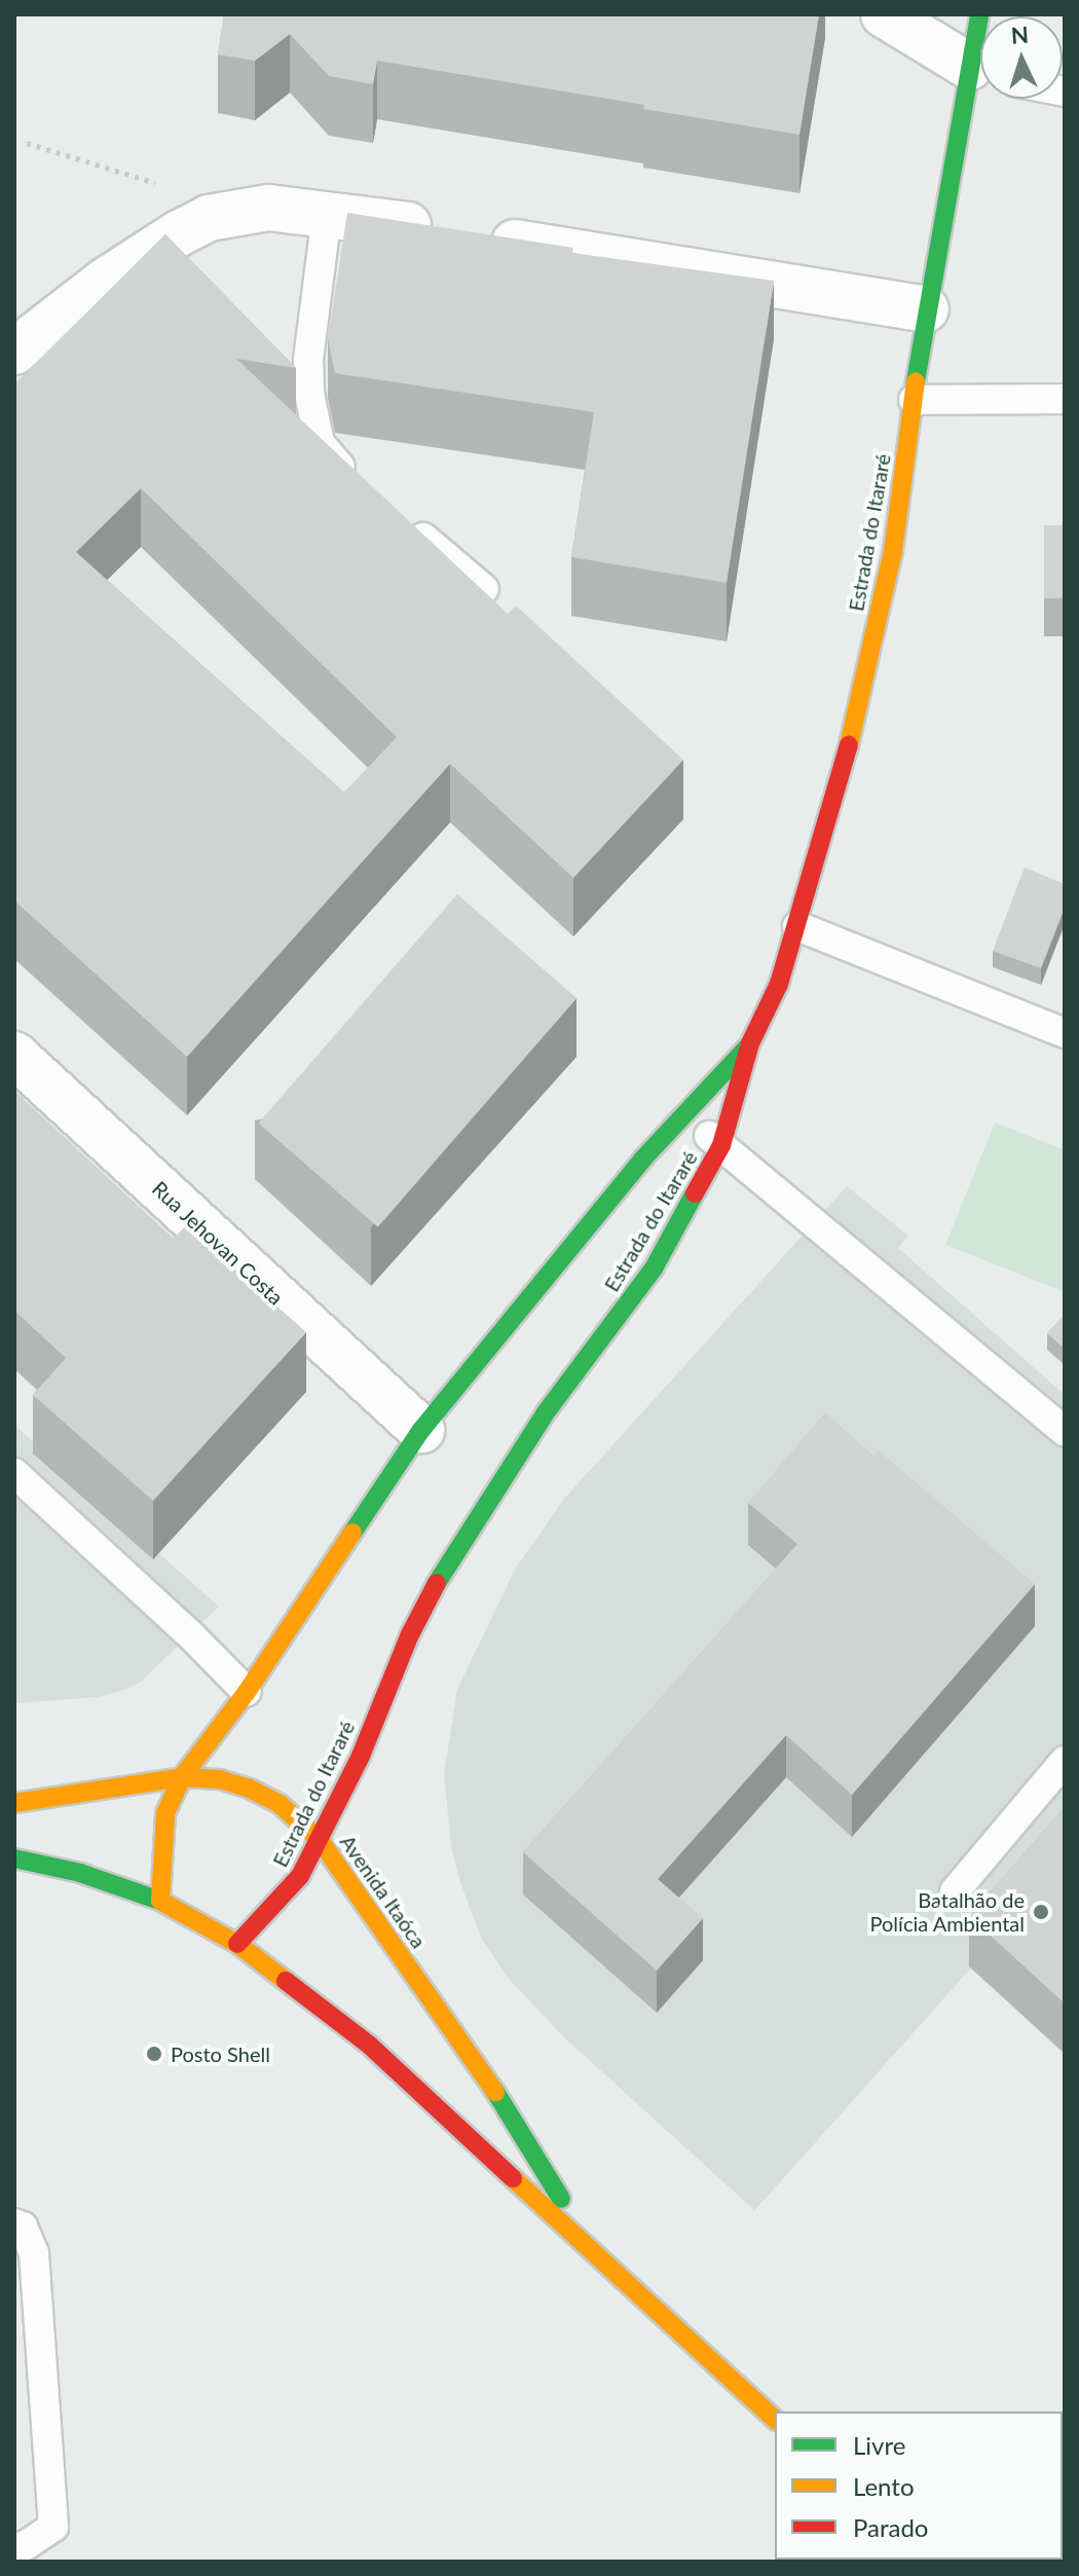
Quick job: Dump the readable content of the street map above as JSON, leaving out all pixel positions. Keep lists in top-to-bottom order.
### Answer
{
  "streets": {
    "main road": ["Estrada do Itararé", "Avenida Itaóca"],
    "street": ["Rua Jehovan Costa"]
  },
  "crossings": [
    ["Estrada do Itararé", "Rua Jehovan Costa"],
    ["Estrada do Itararé", "Avenida Itaóca"]
  ],
  "places": ["Batalhão de Polícia Ambiental", "Posto Shell"],
  "legend": ["Livre", "Lento", "Parado"],
  "north": "top"
}
